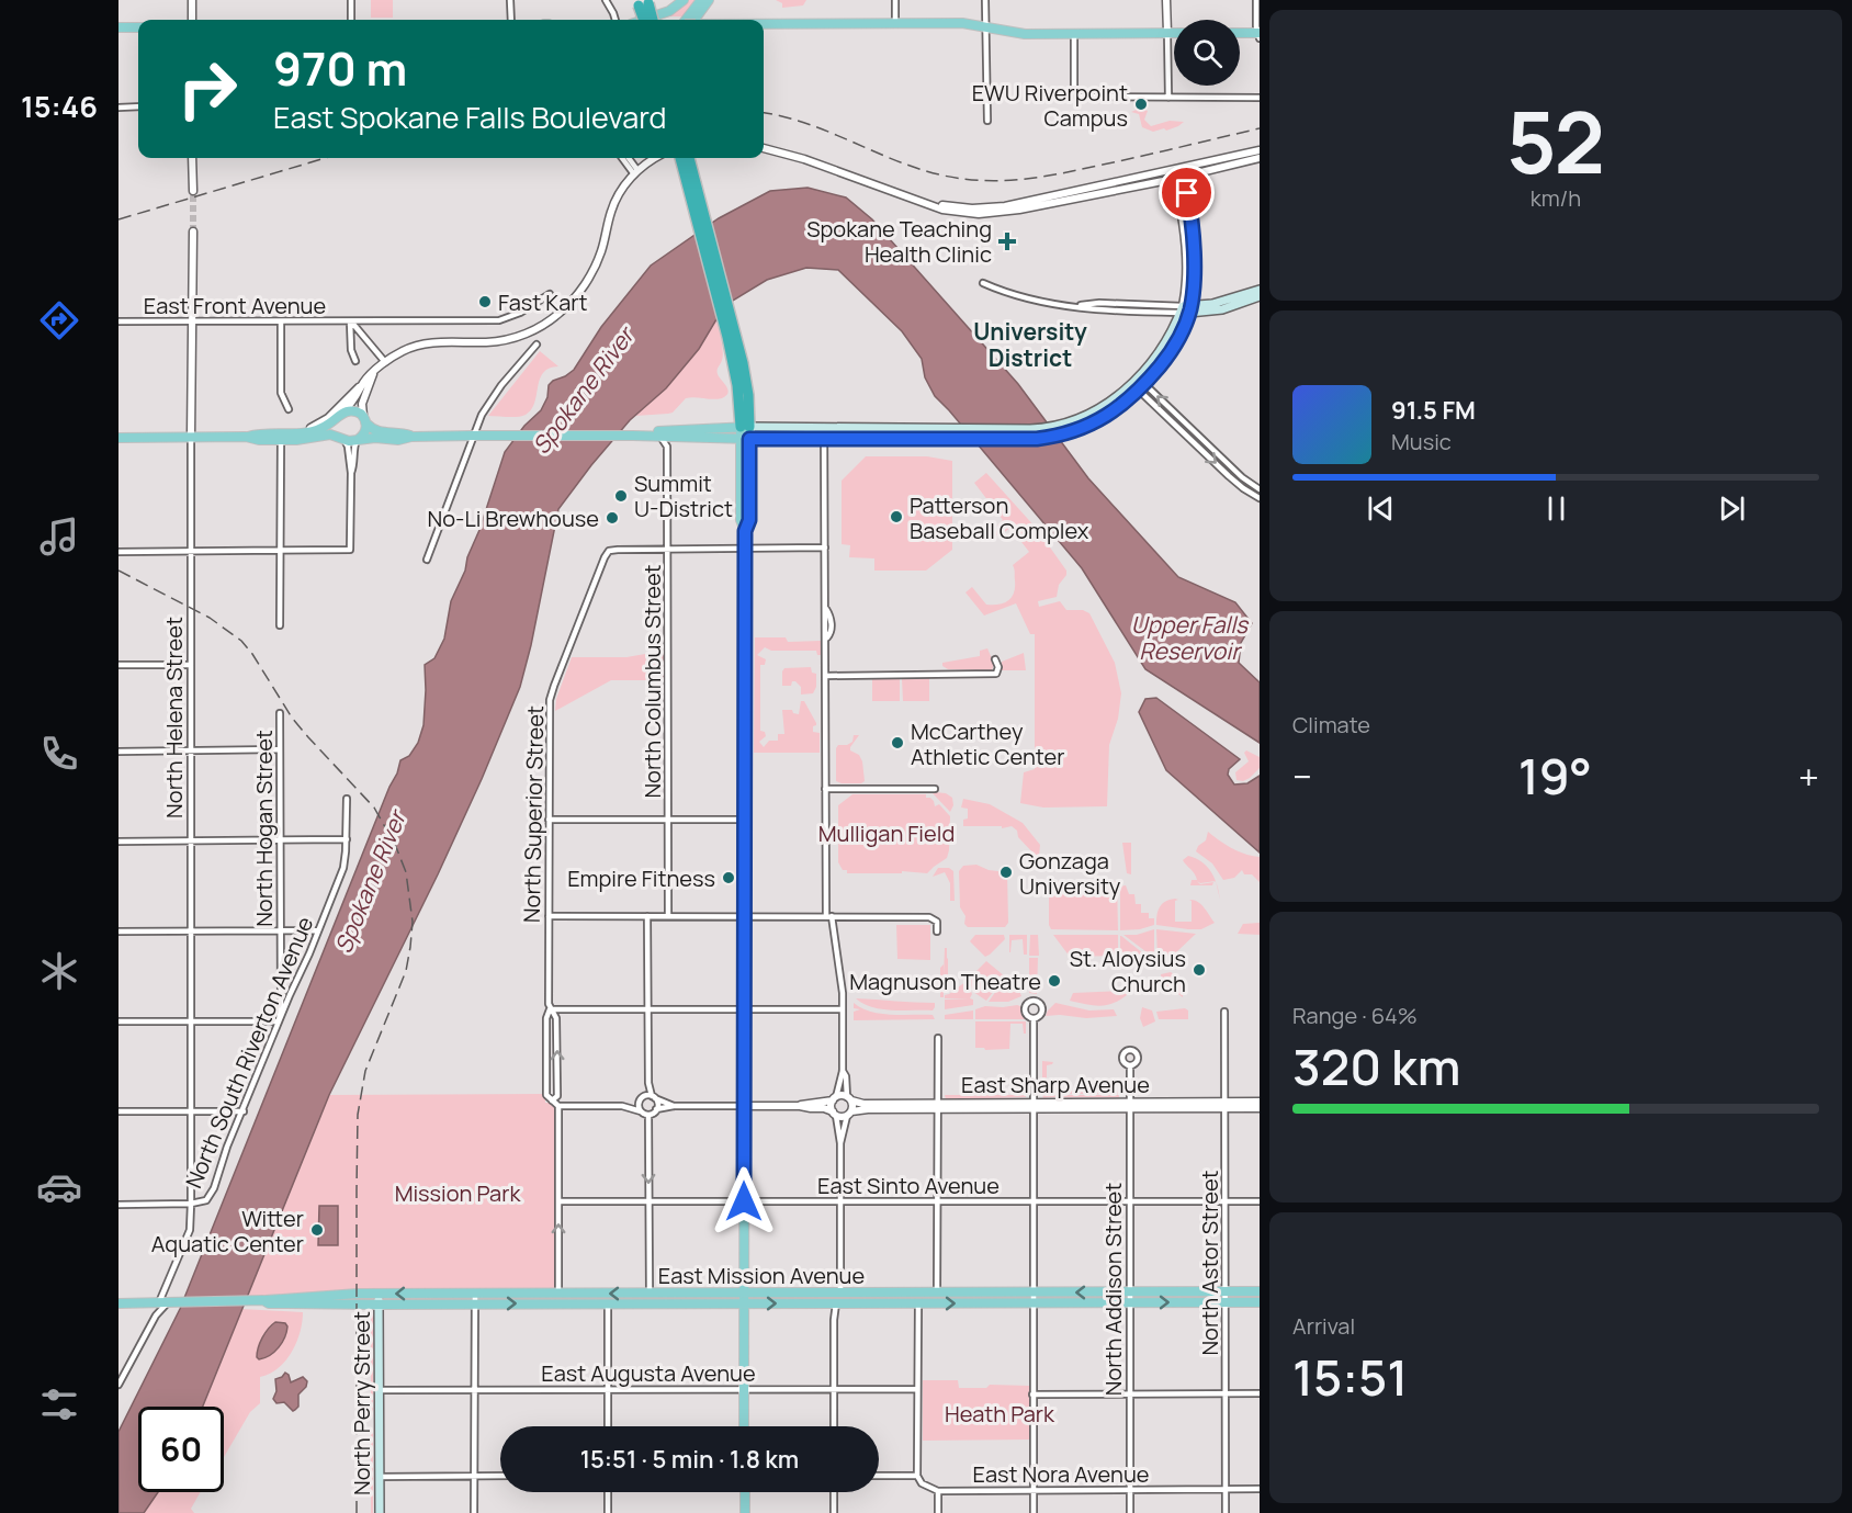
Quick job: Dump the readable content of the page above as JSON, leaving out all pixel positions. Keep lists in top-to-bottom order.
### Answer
{
  "streets": {
    "main road": ["East Mission Avenue", "North Perry Street"],
    "street": [
      "East Front Avenue",
      "North Columbus Street",
      "North Helena Street",
      "North Superior Street",
      "North Hogan Street",
      "North South Riverton Avenue",
      "East Sharp Avenue",
      "East Sinto Avenue",
      "North Astor Street",
      "North Addison Street",
      "East Augusta Avenue",
      "East Nora Avenue"
    ]
  },
  "crossings": [
    ["East Front Avenue", "North Helena Street"],
    ["North Columbus Street", "North Superior Street"],
    ["North Helena Street", "North South Riverton Avenue"],
    ["North Hogan Street", "North South Riverton Avenue"],
    ["North South Riverton Avenue", "East Mission Avenue"],
    ["East Sharp Avenue", "North Astor Street"],
    ["East Sharp Avenue", "North Addison Street"],
    ["East Sinto Avenue", "North Astor Street"],
    ["East Sinto Avenue", "North Addison Street"],
    ["North Astor Street", "East Mission Avenue"],
    ["North Astor Street", "East Nora Avenue"],
    ["East Mission Avenue", "North Addison Street"],
    ["East Mission Avenue", "North Perry Street"],
    ["North Addison Street", "East Nora Avenue"],
    ["East Augusta Avenue", "North Perry Street"]
  ],
  "districts": ["University District"],
  "water": ["Spokane River", "Upper Falls Reservoir"],
  "parks": ["Mulligan Field", "Mission Park", "Heath Park"],
  "places": {
    "other": [
      "EWU Riverpoint Campus",
      "Fast Kart",
      "Summit U-District",
      "Patterson Baseball Complex",
      "No-Li Brewhouse",
      "McCarthey Athletic Center",
      "Gonzaga University",
      "Empire Fitness",
      "St. Aloysius Church",
      "Magnuson Theatre",
      "Witter Aquatic Center"
    ],
    "health": ["Spokane Teaching Health Clinic"]
  },
  "page": {
    "tabs": "15:46",
    "tile": [
      ["52", "km/h"],
      "Climate",
      ["Range · 64%", "320 km"],
      ["Arrival", "15:51"]
    ],
    "turn": ["970 m", "East Spokane Falls Boulevard"],
    "song": ["91.5 FM", "Music"],
    "heat": ["−", "19°", "+"],
    "limit": "60",
    "trip": "15:51 · 5 min · 1.8 km"
  }
}
